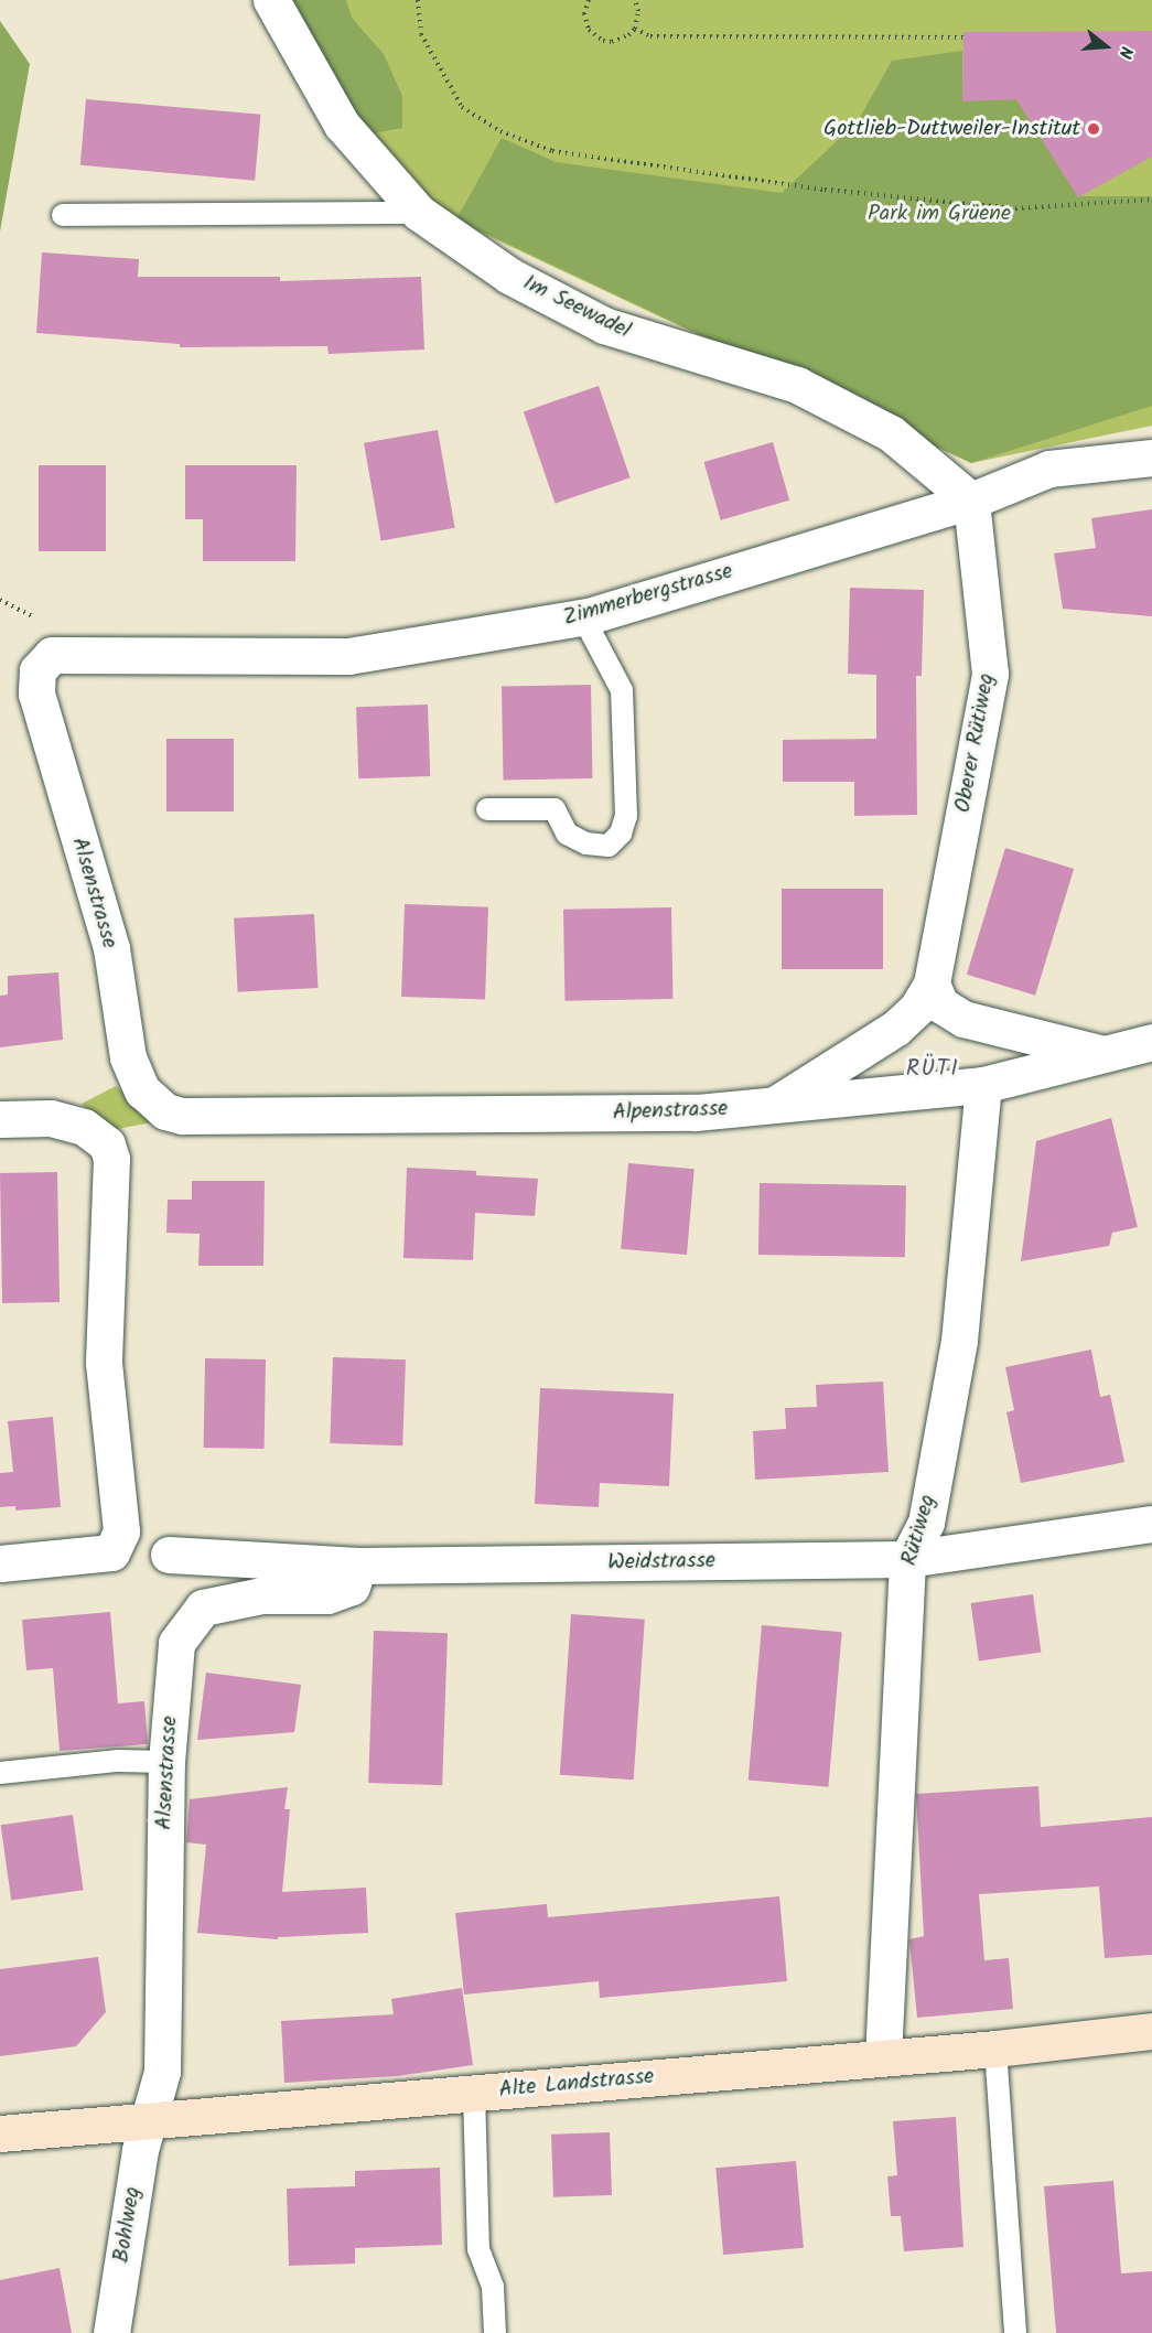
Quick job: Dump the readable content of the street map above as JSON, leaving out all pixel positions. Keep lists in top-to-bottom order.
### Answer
{
  "streets": {
    "main road": ["Alte Landstrasse"],
    "street": [
      "Im Seewadel",
      "Zimmerbergstrasse",
      "Oberer Rütiweg",
      "Alsenstrasse",
      "Alpenstrasse",
      "Rütiweg",
      "Weidstrasse",
      "Bohlweg"
    ]
  },
  "crossings": [
    ["Im Seewadel", "Zimmerbergstrasse"],
    ["Im Seewadel", "Oberer Rütiweg"],
    ["Zimmerbergstrasse", "Oberer Rütiweg"],
    ["Zimmerbergstrasse", "Alsenstrasse"],
    ["Oberer Rütiweg", "Alpenstrasse"],
    ["Alsenstrasse", "Alpenstrasse"],
    ["Alsenstrasse", "Weidstrasse"],
    ["Alsenstrasse", "Alte Landstrasse"],
    ["Alsenstrasse", "Bohlweg"],
    ["Alpenstrasse", "Rütiweg"],
    ["Rütiweg", "Weidstrasse"],
    ["Rütiweg", "Alte Landstrasse"],
    ["Alte Landstrasse", "Bohlweg"]
  ],
  "districts": ["RÜTI"],
  "parks": ["Park im Grüene"],
  "places": ["Gottlieb-Duttweiler-Institut"],
  "north": "right"
}
